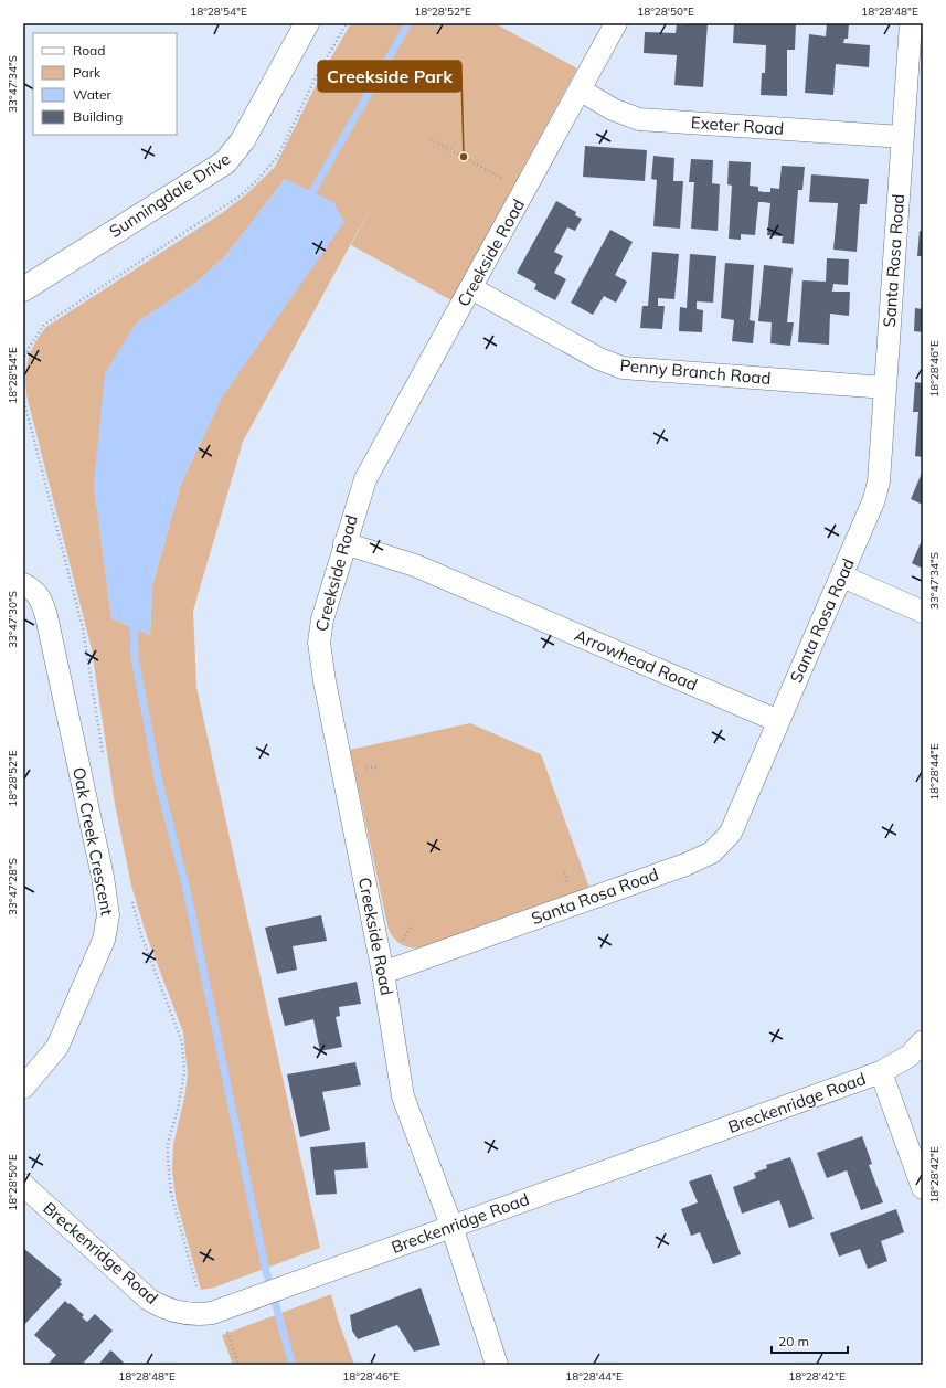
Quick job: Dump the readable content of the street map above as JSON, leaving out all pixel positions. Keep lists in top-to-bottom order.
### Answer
{
  "streets": {
    "street": [
      "Exeter Road",
      "Sunningdale Drive",
      "Creekside Road",
      "Santa Rosa Road",
      "Penny Branch Road",
      "Arrowhead Road",
      "Oak Creek Crescent",
      "Breckenridge Road"
    ]
  },
  "crossings": [
    ["Exeter Road", "Creekside Road"],
    ["Exeter Road", "Santa Rosa Road"],
    ["Creekside Road", "Santa Rosa Road"],
    ["Creekside Road", "Penny Branch Road"],
    ["Creekside Road", "Arrowhead Road"],
    ["Creekside Road", "Breckenridge Road"],
    ["Santa Rosa Road", "Penny Branch Road"],
    ["Santa Rosa Road", "Arrowhead Road"]
  ],
  "places": ["Creekside Park"],
  "legend": [
    "Road",
    "Park",
    "Water",
    "Building"
  ],
  "scale_bar": "20 m",
  "coordinates": [
    "18°28'54\"E",
    "18°28'52\"E",
    "18°28'50\"E",
    "18°28'48\"E",
    "33°47'34\"S",
    "18°28'46\"E",
    "33°47'30\"S",
    "18°28'44\"E",
    "33°47'28\"S",
    "18°28'42\"E"
  ]
}
